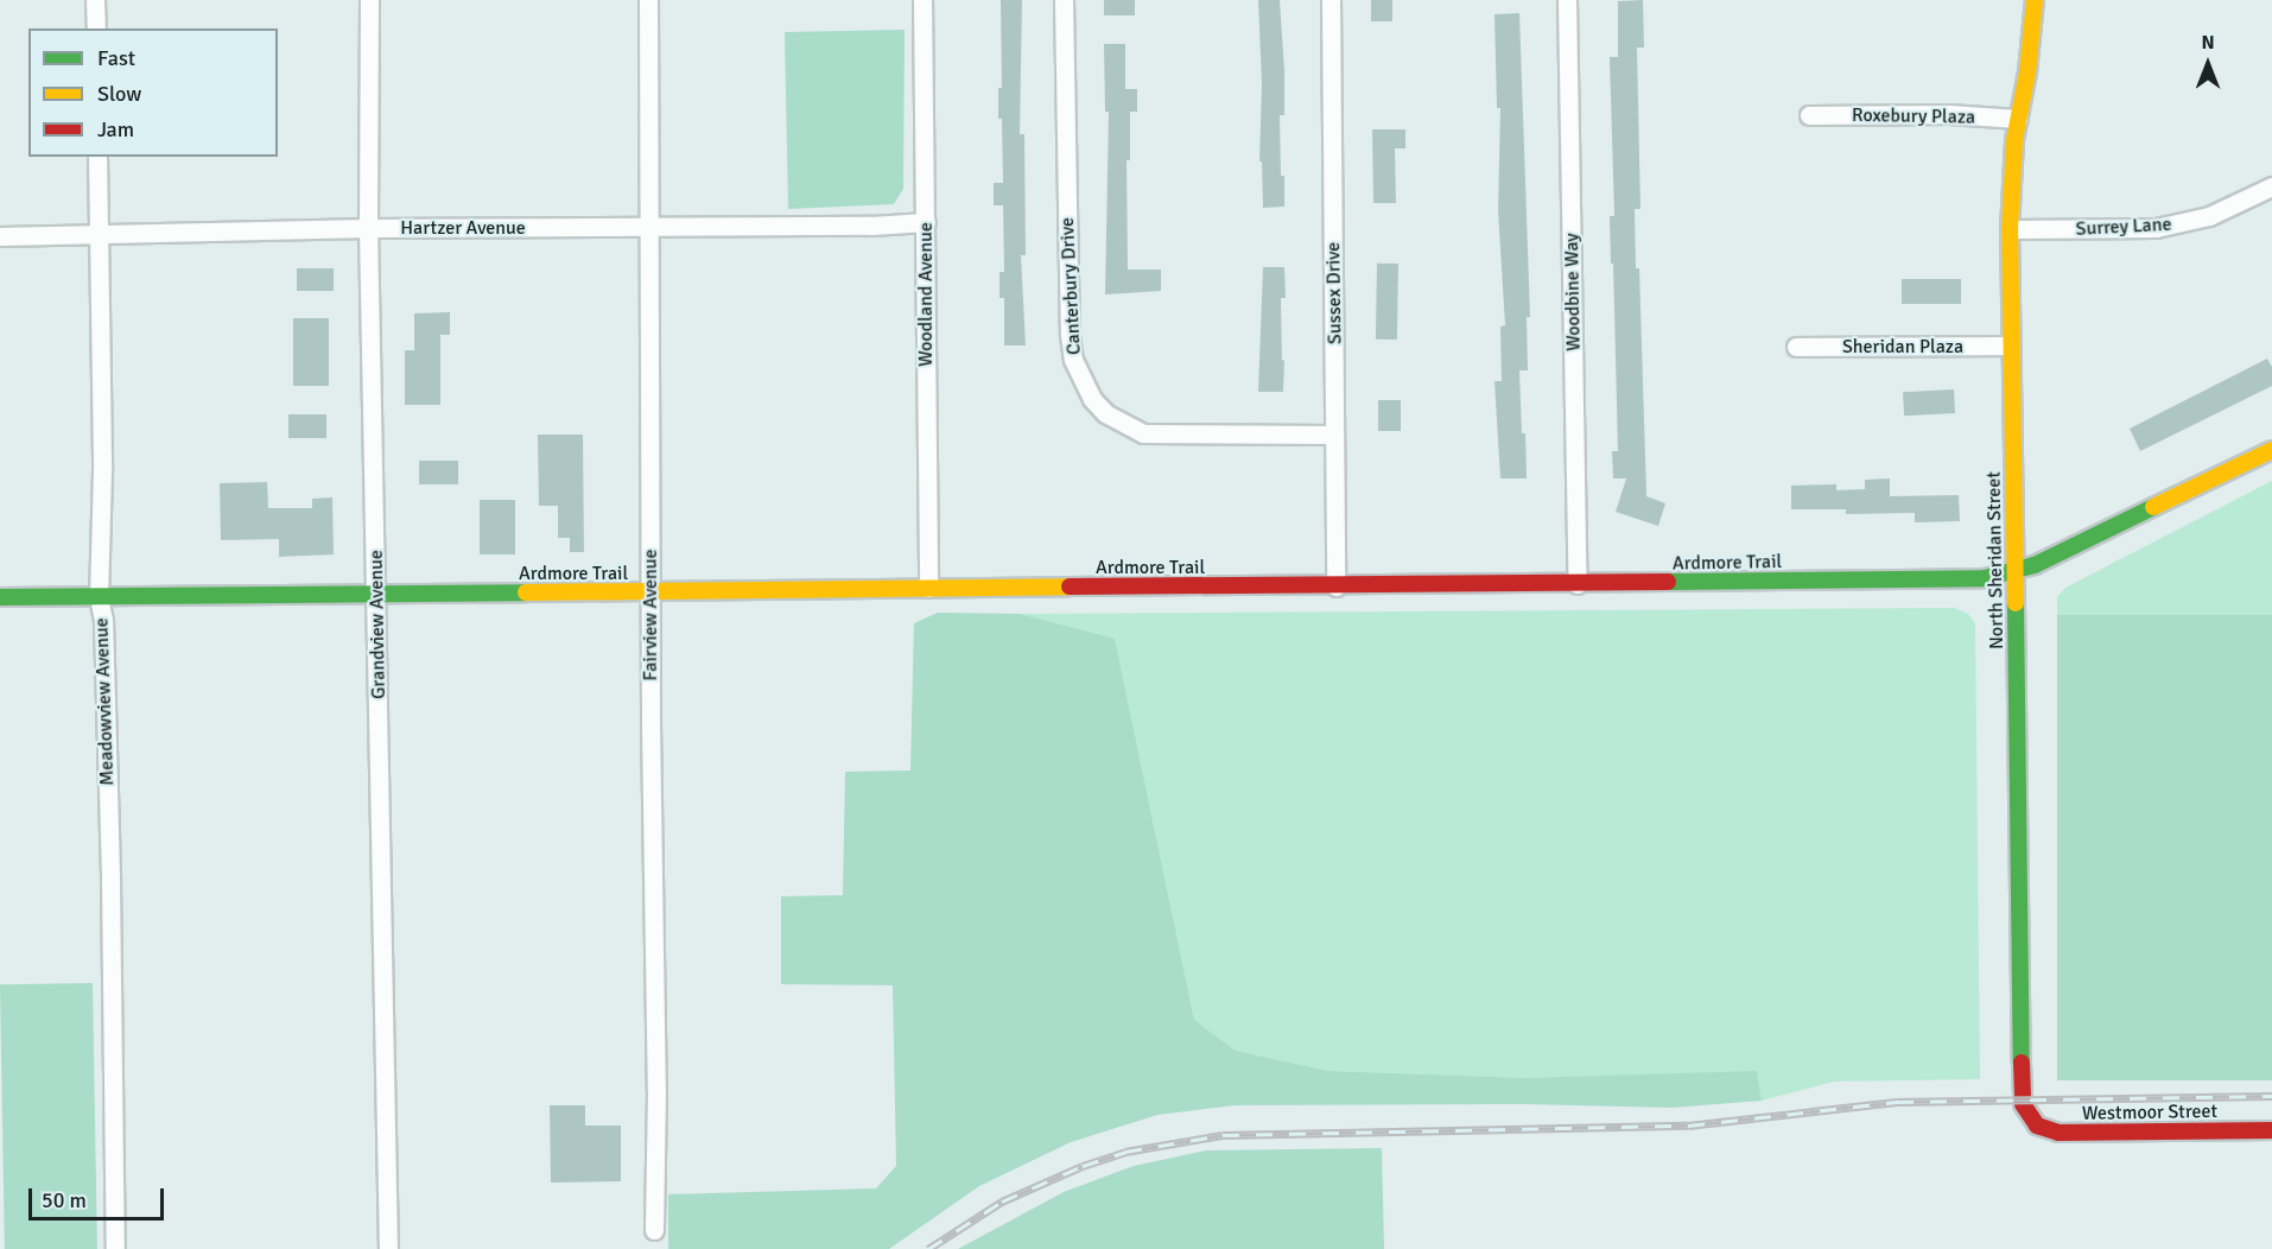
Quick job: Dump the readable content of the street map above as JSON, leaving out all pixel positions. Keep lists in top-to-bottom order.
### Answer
{
  "streets": {
    "street": [
      "Roxebury Plaza",
      "Surrey Lane",
      "Hartzer Avenue",
      "Canterbury Drive",
      "Woodbine Way",
      "Sussex Drive",
      "Woodland Avenue",
      "Sheridan Plaza",
      "North Sheridan Street",
      "Ardmore Trail",
      "Fairview Avenue",
      "Grandview Avenue",
      "Meadowview Avenue",
      "Westmoor Street"
    ]
  },
  "crossings": [
    ["Roxebury Plaza", "North Sheridan Street"],
    ["Surrey Lane", "North Sheridan Street"],
    ["Hartzer Avenue", "Woodland Avenue"],
    ["Hartzer Avenue", "Fairview Avenue"],
    ["Hartzer Avenue", "Grandview Avenue"],
    ["Hartzer Avenue", "Meadowview Avenue"],
    ["Canterbury Drive", "Sussex Drive"],
    ["Woodbine Way", "Ardmore Trail"],
    ["Sussex Drive", "Ardmore Trail"],
    ["Woodland Avenue", "Ardmore Trail"],
    ["Sheridan Plaza", "North Sheridan Street"],
    ["North Sheridan Street", "Ardmore Trail"],
    ["North Sheridan Street", "Westmoor Street"],
    ["Ardmore Trail", "Fairview Avenue"],
    ["Ardmore Trail", "Grandview Avenue"],
    ["Ardmore Trail", "Meadowview Avenue"]
  ],
  "legend": ["Fast", "Slow", "Jam"],
  "scale_bar": "50 m",
  "north": "top"
}
